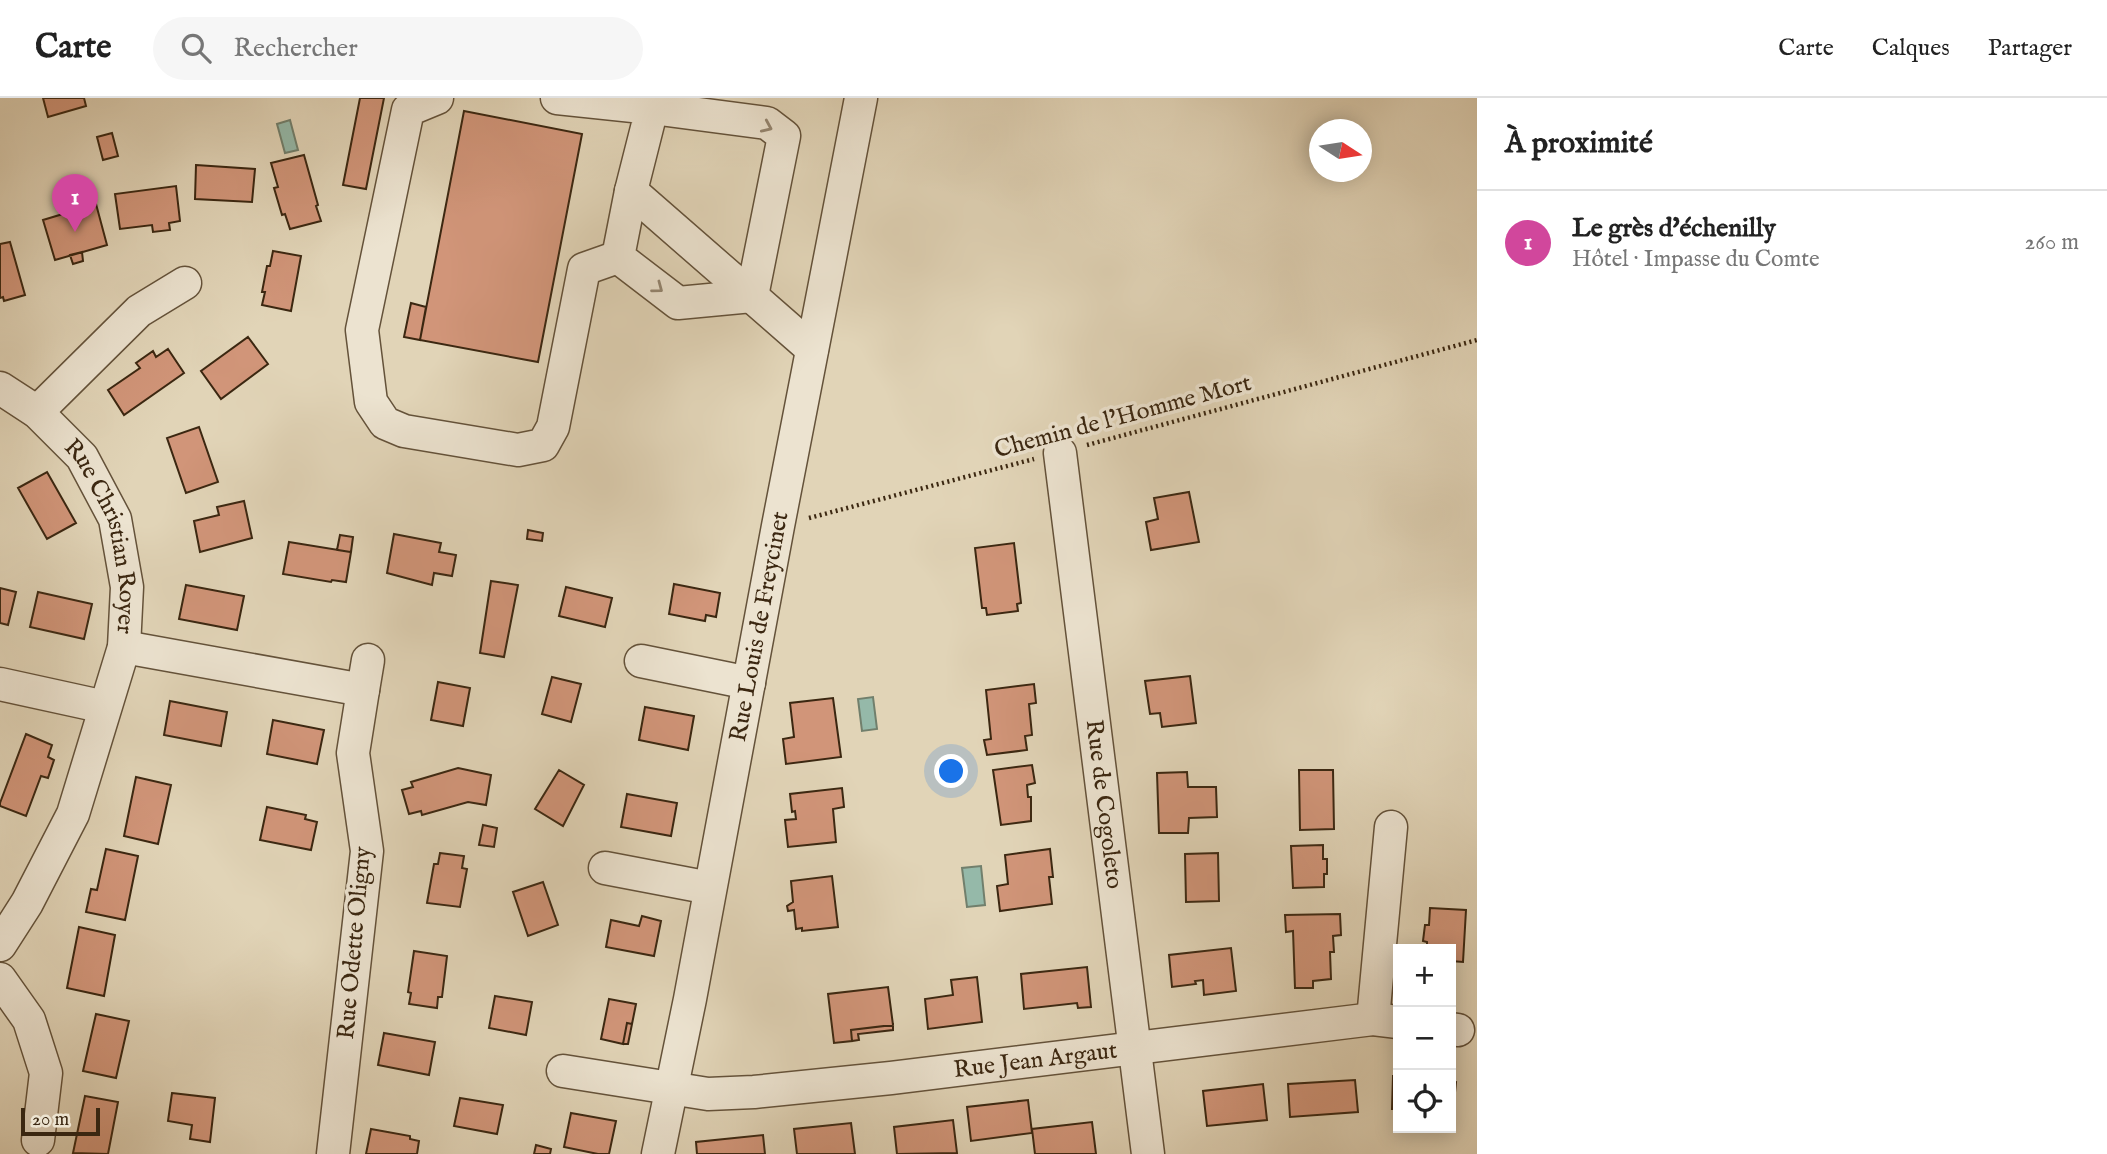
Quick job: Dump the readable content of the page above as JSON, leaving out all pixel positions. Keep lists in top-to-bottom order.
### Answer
{
  "streets": {
    "street": [
      "Rue Christian Royer",
      "Rue Louis de Freycinet",
      "Rue de Cogoleto",
      "Rue Odette Oligny",
      "Rue Jean Argaut"
    ],
    "path": ["Chemin de l'Homme Mort"]
  },
  "crossings": [
    ["Chemin de l'Homme Mort", "Rue Louis de Freycinet"],
    ["Chemin de l'Homme Mort", "Rue de Cogoleto"],
    ["Rue Christian Royer", "Rue Odette Oligny"],
    ["Rue Louis de Freycinet", "Rue Jean Argaut"],
    ["Rue de Cogoleto", "Rue Jean Argaut"]
  ],
  "scale_bar": "20 m",
  "north": "right",
  "page": {
    "header": "Carte",
    "search": "Rechercher",
    "nav": ["Carte", "Calques", "Partager"],
    "heading": "À proximité",
    "pins": "1",
    "list": [
      {
        "mark": "1",
        "name": "Le grès d'échenilly",
        "note": "Hôtel · Impasse du Comte",
        "value": "260 m"
      }
    ],
    "map_buttons": ["+", "−"],
    "scale": "20 m"
  }
}
